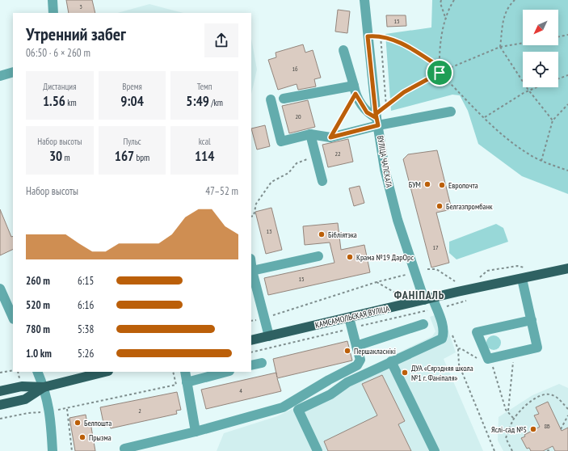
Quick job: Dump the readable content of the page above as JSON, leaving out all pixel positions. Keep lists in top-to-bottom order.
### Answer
{
  "streets": {
    "main road": ["КАМСАМОЛЬСКАЯ ВУЛІЦА"],
    "street": ["ВУЛІЦА ЧАПСКАГА"]
  },
  "crossings": [
    ["ВУЛІЦА ЧАПСКАГА", "КАМСАМОЛЬСКАЯ ВУЛІЦА"]
  ],
  "districts": ["ФАНІПАЛЬ"],
  "places": [
    "БУМ",
    "Европочта",
    "Белгазпромбанк",
    "Бібліятэка",
    "Крама №19 ДарОрс",
    "Першакласнікі",
    "ДУА «Сярэдняя школа №1 г. Фаніпаля»",
    "Белпошта",
    "Яслі-сад №5",
    "Прызма"
  ],
  "house_numbers": [
    "3",
    "15",
    "16",
    "20",
    "22",
    "13",
    "17",
    "15",
    "4",
    "2",
    "8Б"
  ],
  "north": "bottom left",
  "page": {
    "heading": ["Утренний забег", "06:50 · 6 × 260 m"],
    "stats": [
      ["Дистанция", "1.56 km"],
      ["Время", "9:04"],
      ["Темп", "5:49 /km"],
      ["Набор высоты", "30 m"],
      ["Пульс", "167 bpm"],
      ["kcal", "114"]
    ],
    "chart": ["Набор высоты", "47–52 m"],
    "list": [
      {
        "name": "260 m",
        "note": "6:15"
      },
      {
        "name": "520 m",
        "note": "6:16"
      },
      {
        "name": "780 m",
        "note": "5:38"
      },
      {
        "name": "1.0 km",
        "note": "5:26"
      }
    ]
  }
}
